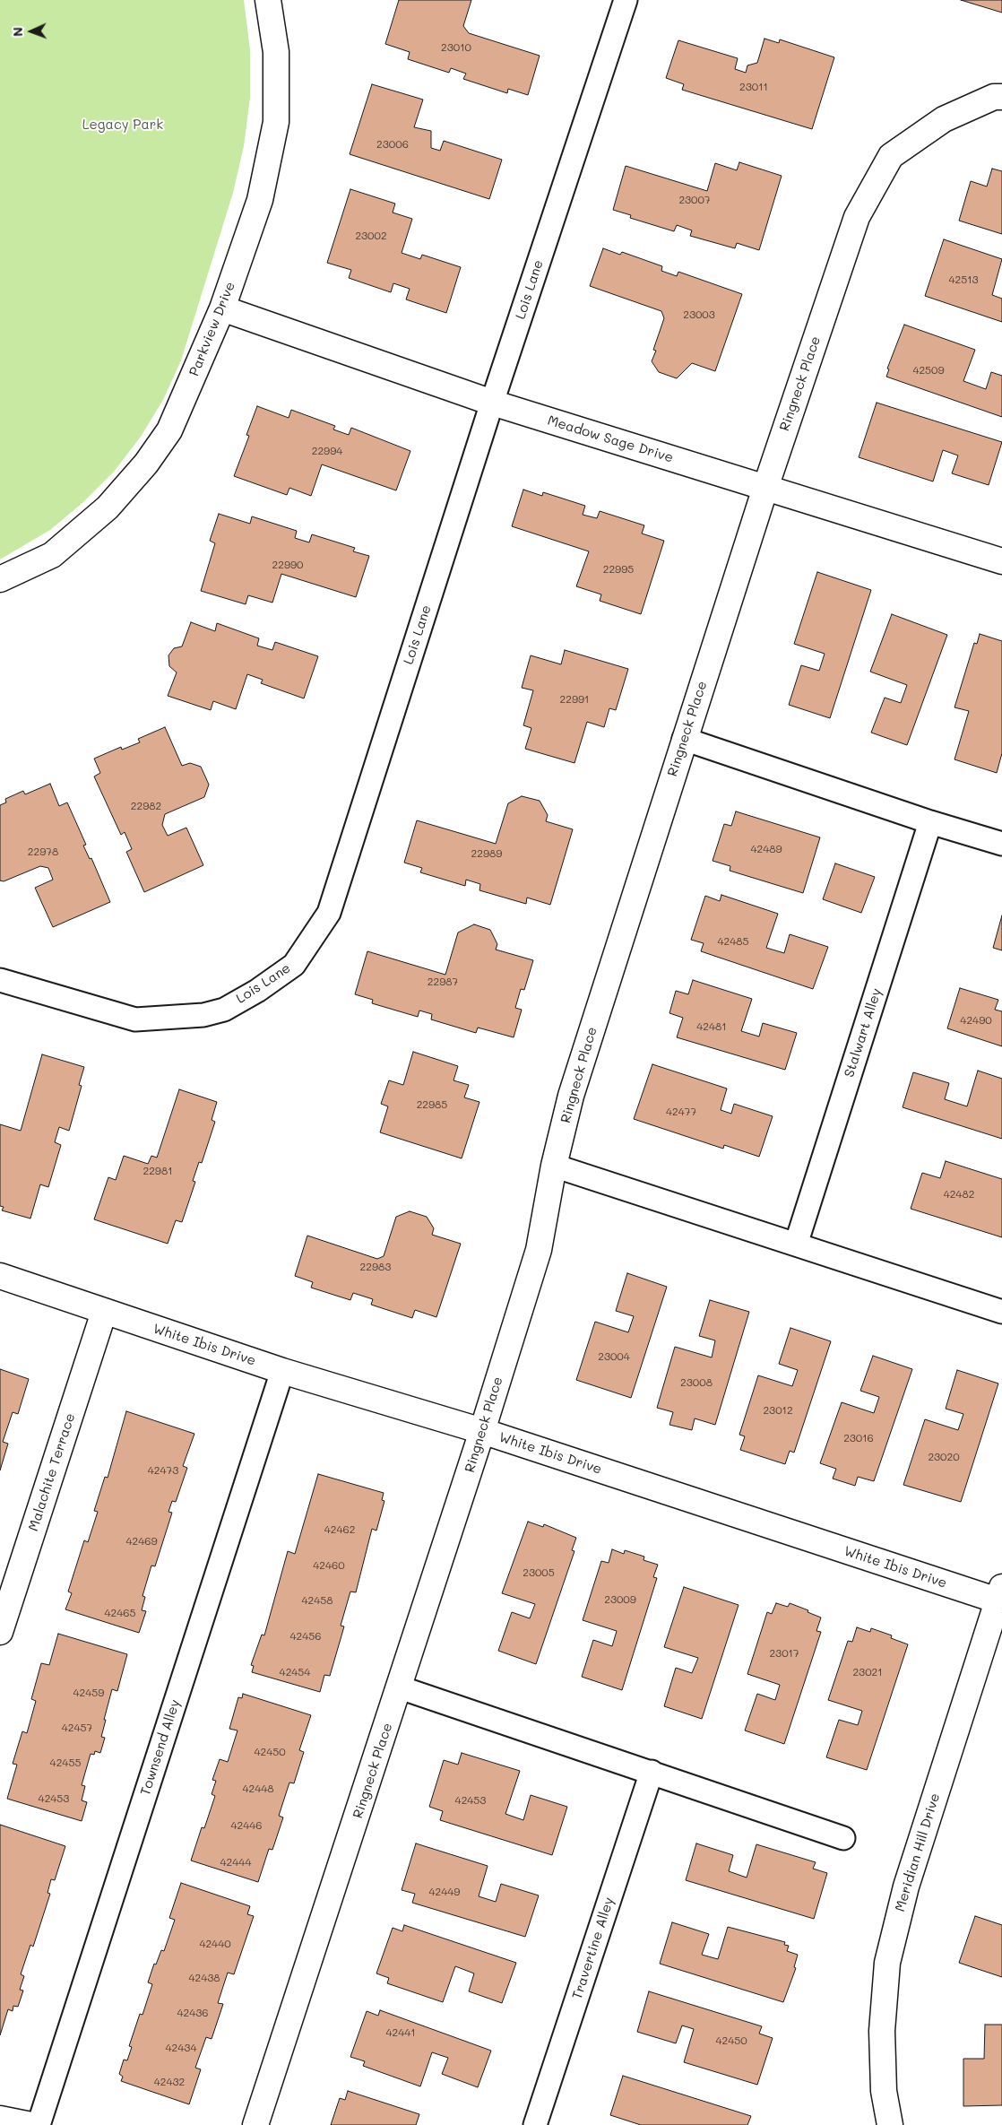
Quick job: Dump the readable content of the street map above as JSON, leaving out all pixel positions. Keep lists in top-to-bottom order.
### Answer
{
  "streets": {
    "street": [
      "Parkview Drive",
      "Ringneck Place",
      "Meadow Sage Drive",
      "White Ibis Drive",
      "Malachite Terrace",
      "Meridian Hill Drive"
    ],
    "lane": [
      "Lois Lane",
      "Stalwart Alley",
      "Townsend Alley",
      "Travertine Alley"
    ]
  },
  "crossings": [
    ["Lois Lane", "Meadow Sage Drive"],
    ["Parkview Drive", "Meadow Sage Drive"],
    ["Ringneck Place", "Meadow Sage Drive"],
    ["Ringneck Place", "White Ibis Drive"],
    ["White Ibis Drive", "Malachite Terrace"],
    ["White Ibis Drive", "Townsend Alley"],
    ["White Ibis Drive", "Meridian Hill Drive"]
  ],
  "parks": ["Legacy Park"],
  "house_numbers": [
    "23010",
    "23011",
    "23006",
    "23007",
    "23002",
    "42513",
    "23003",
    "42509",
    "22994",
    "22990",
    "22995",
    "22991",
    "22982",
    "42489",
    "22978",
    "22989",
    "42485",
    "22987",
    "42490",
    "42481",
    "22985",
    "42477",
    "22981",
    "42482",
    "22983",
    "23004",
    "23008",
    "23012",
    "23016",
    "23020",
    "42473",
    "42462",
    "42469",
    "42460",
    "23005",
    "23009",
    "42458",
    "42465",
    "42456",
    "23017",
    "42454",
    "23021",
    "42459",
    "42457",
    "42450",
    "42455",
    "42448",
    "42453",
    "42453",
    "42446",
    "42444",
    "42449",
    "42440",
    "42438",
    "42436",
    "42441",
    "42450",
    "42434",
    "42432"
  ],
  "north": "left"
}
